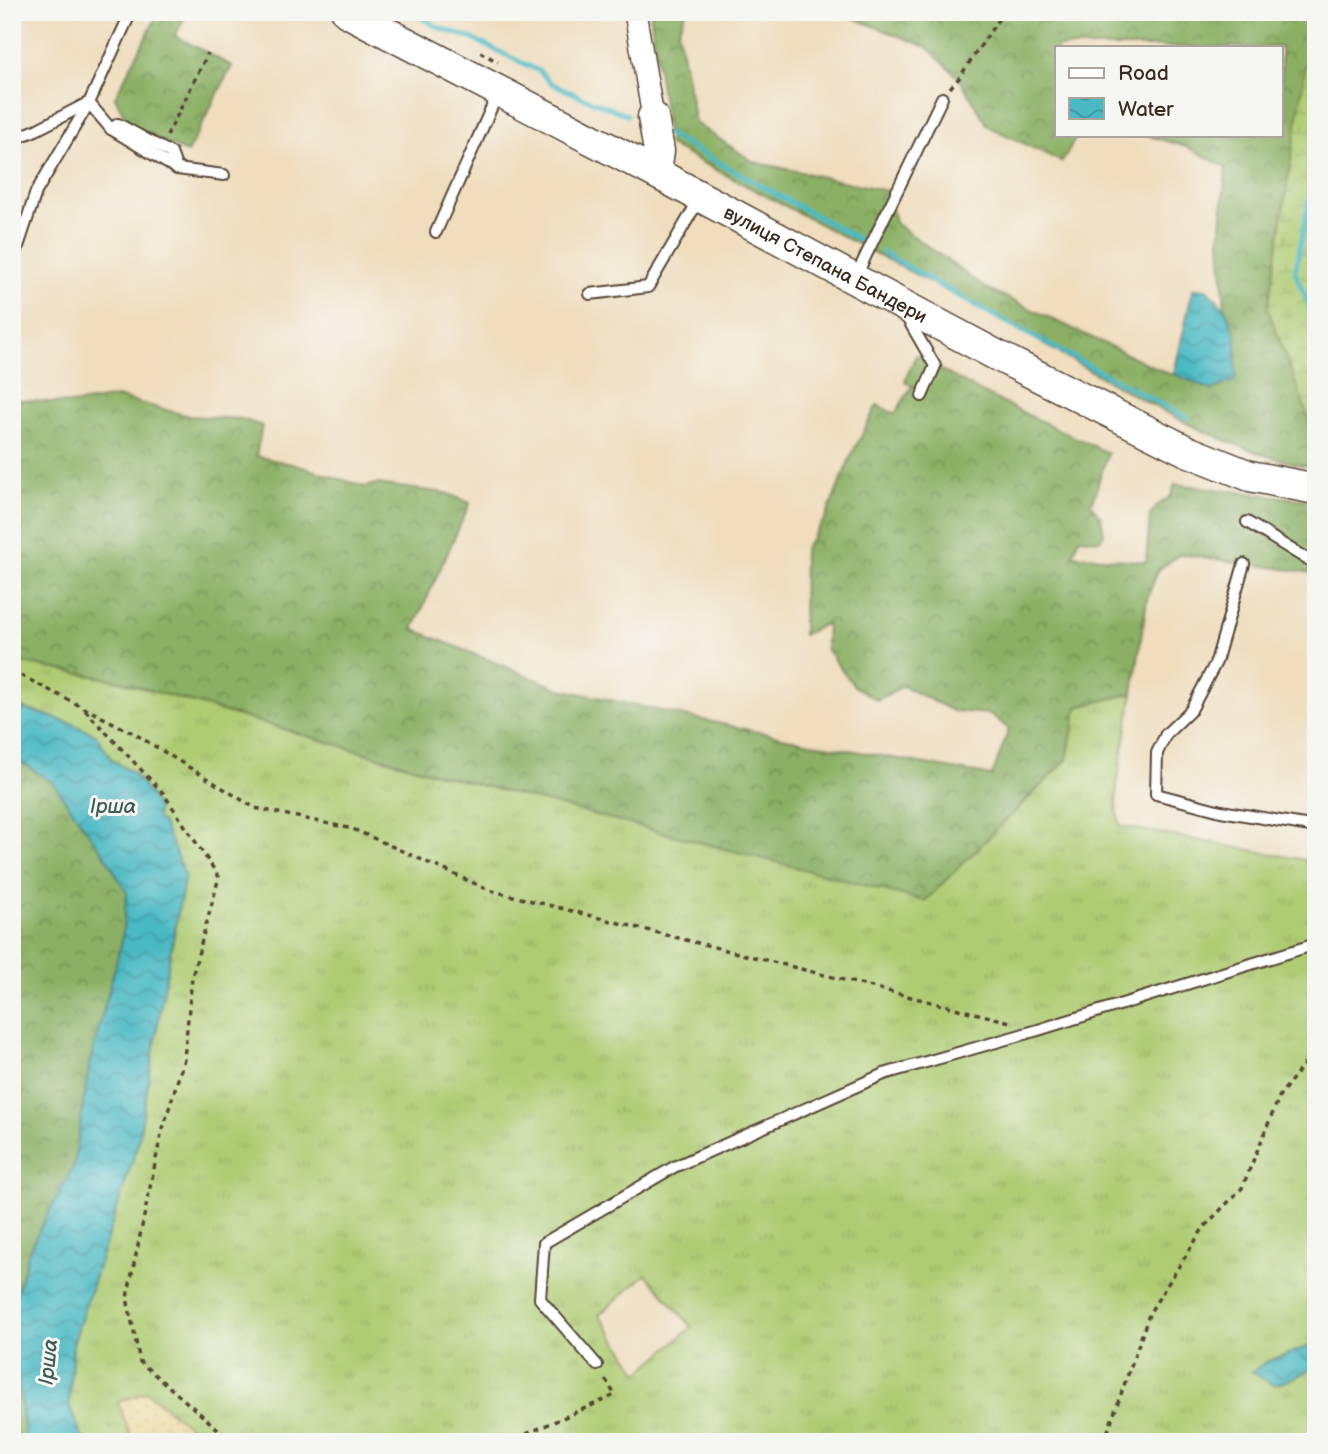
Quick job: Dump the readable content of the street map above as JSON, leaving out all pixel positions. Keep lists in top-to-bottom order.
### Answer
{
  "streets": {
    "street": ["вулиця Степана Бандери"]
  },
  "water": ["Ірша"],
  "legend": ["Road", "Water"]
}
